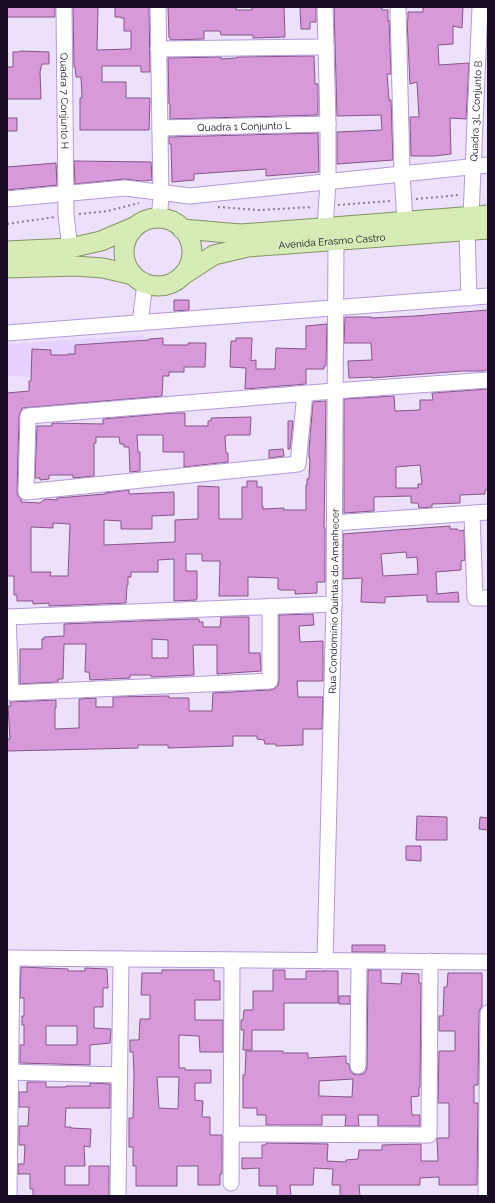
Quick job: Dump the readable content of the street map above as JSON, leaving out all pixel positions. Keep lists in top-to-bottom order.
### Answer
{
  "streets": {
    "main road": ["Avenida Erasmo Castro"],
    "street": [
      "Quadra 7 Conjunto H",
      "Quadra 3L Conjunto B",
      "Quadra 1 Conjunto L",
      "Rua Condomínio Quintas do Amanhecer"
    ]
  },
  "crossings": [
    ["Quadra 3L Conjunto B", "Avenida Erasmo Castro"],
    ["Quadra 1 Conjunto L", "Rua Condomínio Quintas do Amanhecer"],
    ["Avenida Erasmo Castro", "Rua Condomínio Quintas do Amanhecer"]
  ]
}
